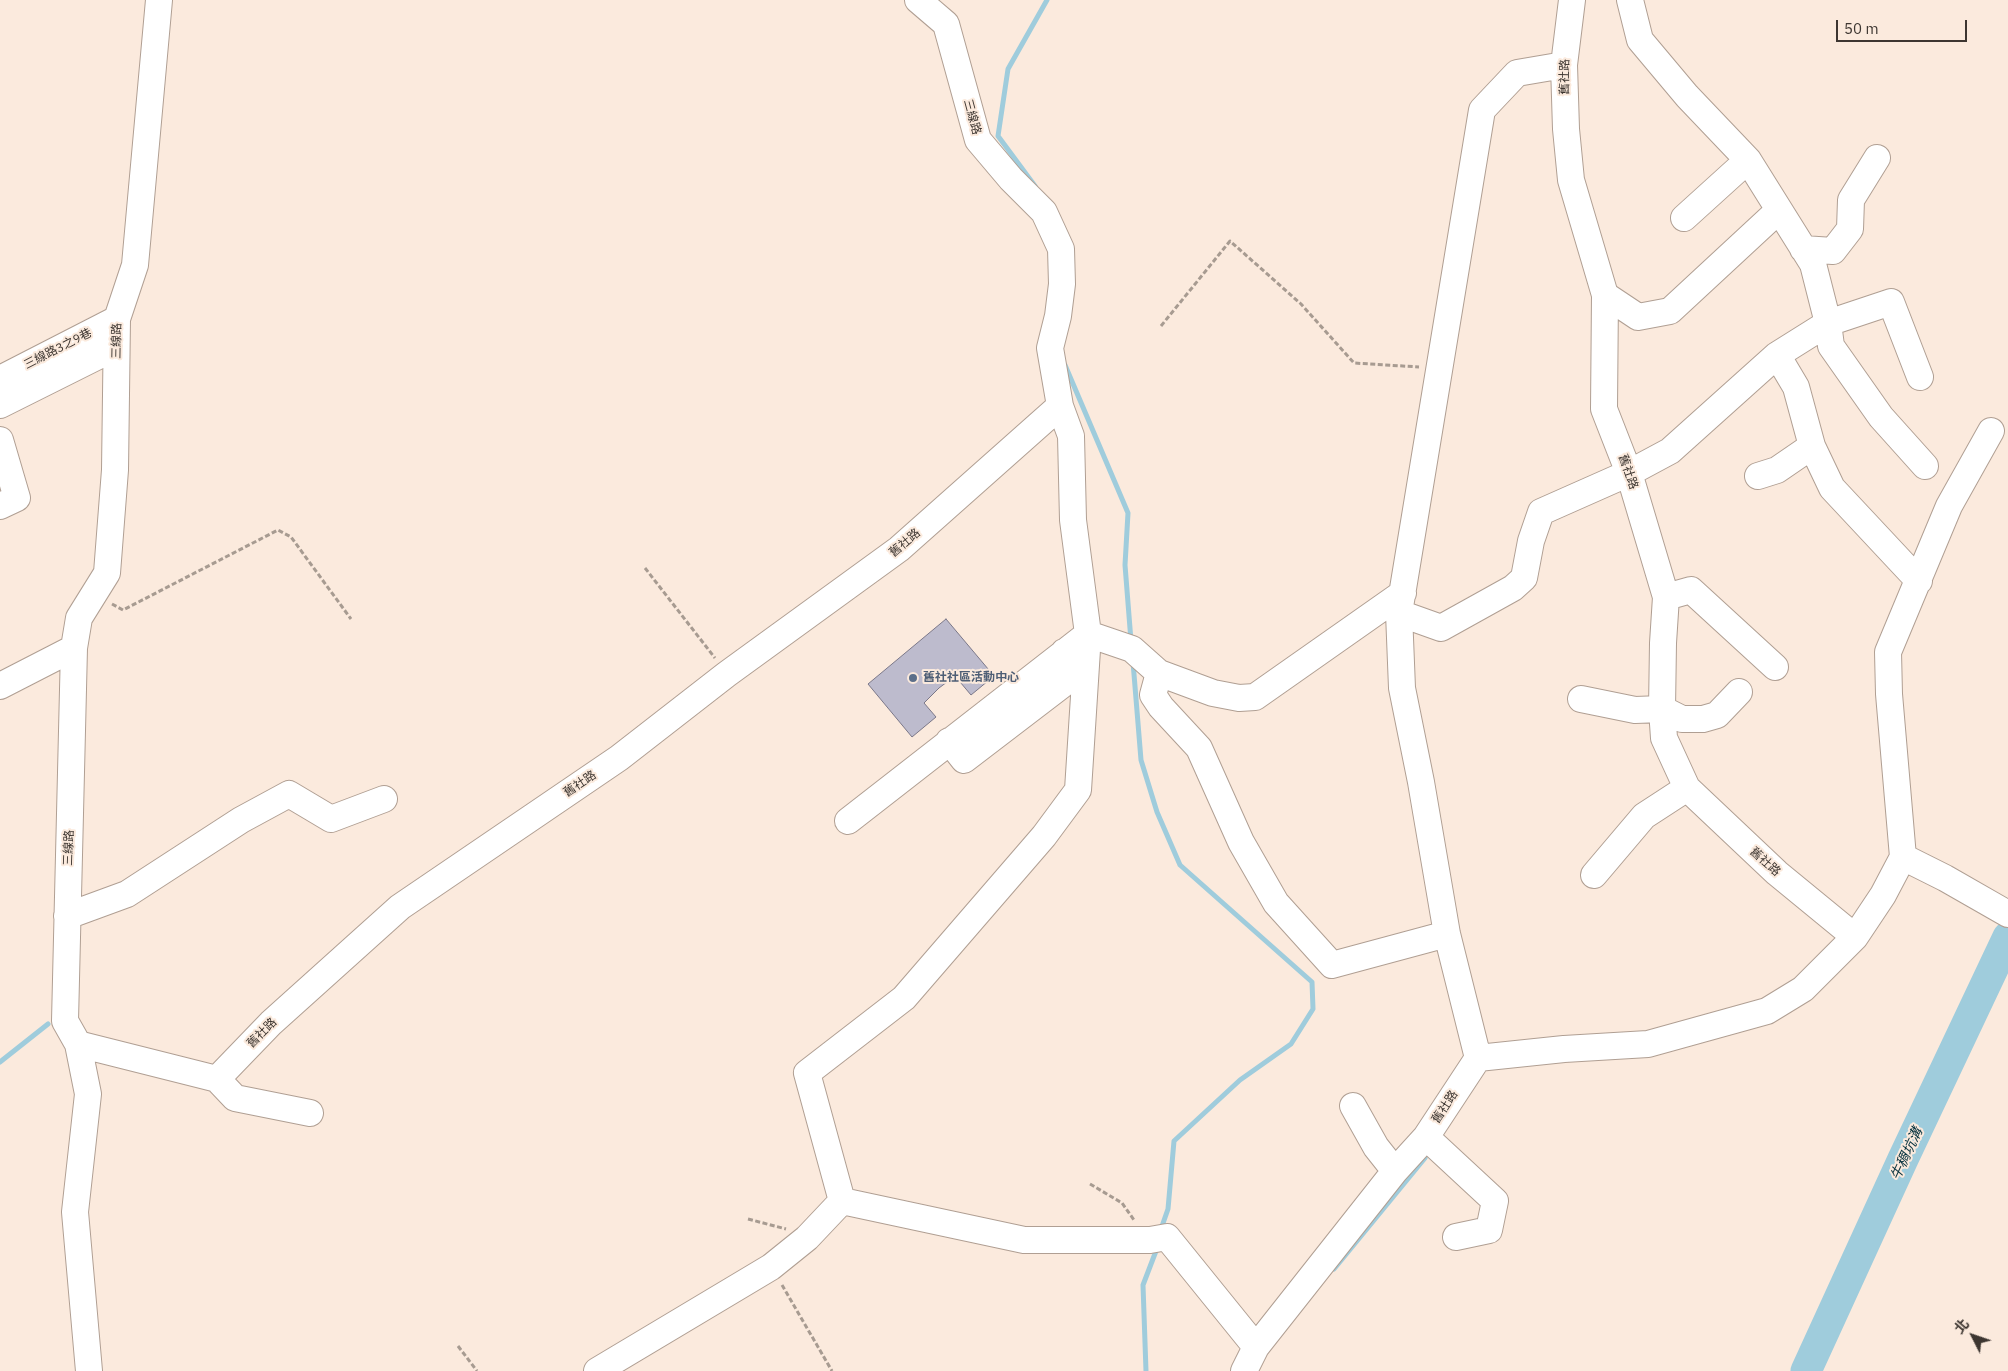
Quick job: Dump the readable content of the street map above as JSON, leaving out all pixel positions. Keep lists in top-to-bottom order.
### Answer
{
  "streets": {
    "street": ["舊社路", "三線路", "三線路3之9巷"]
  },
  "crossings": [
    ["舊社路", "三線路"],
    ["三線路", "三線路3之9巷"]
  ],
  "water": ["牛稠坑溝"],
  "places": ["舊社社區活動中心"],
  "scale_bar": "50 m",
  "north": "top left"
}
